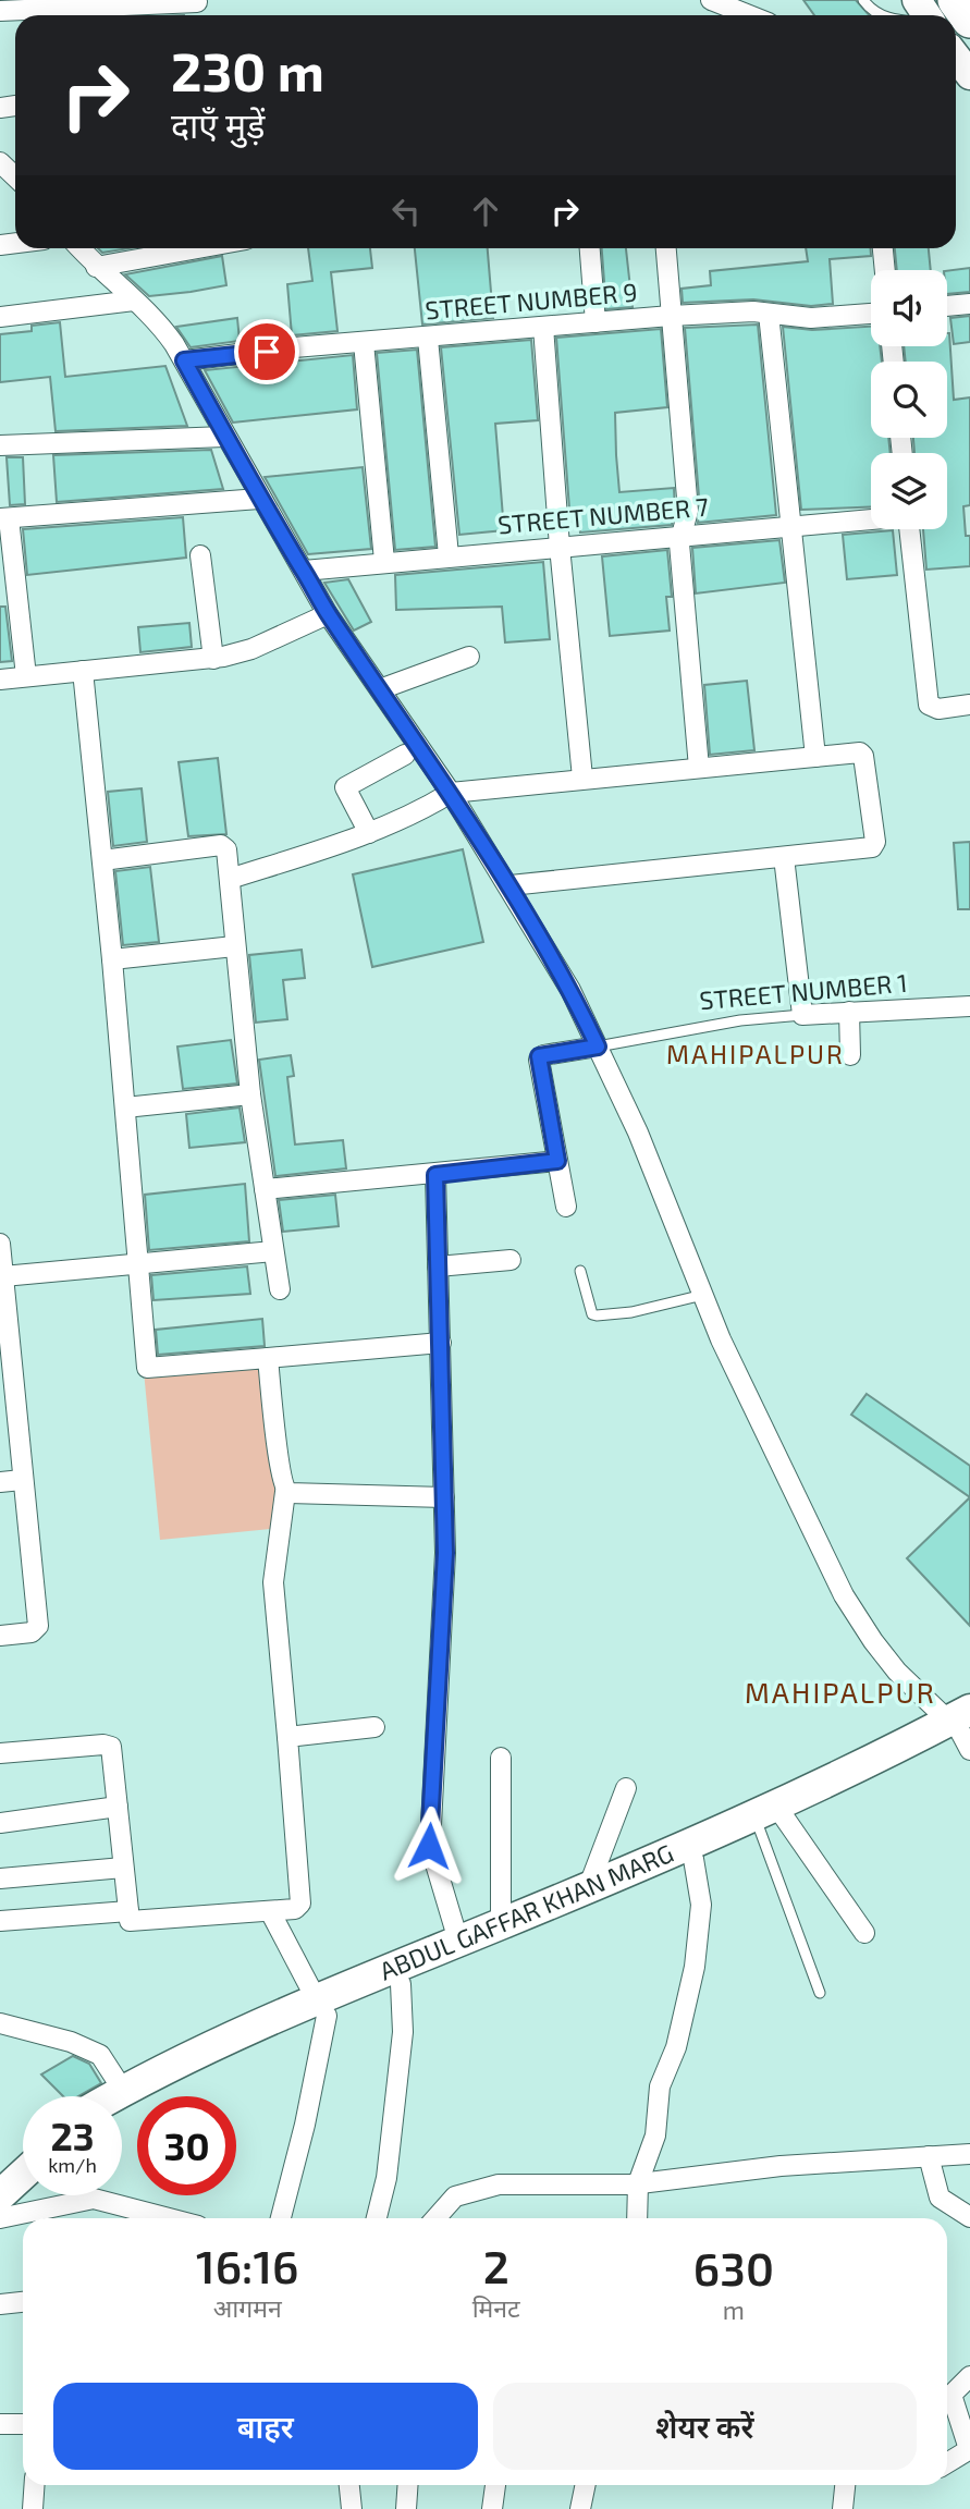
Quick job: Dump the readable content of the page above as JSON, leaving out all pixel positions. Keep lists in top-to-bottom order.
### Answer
{
  "streets": {
    "main road": ["ABDUL GAFFAR KHAN MARG"],
    "street": ["STREET NUMBER 9", "STREET NUMBER 7", "STREET NUMBER 1"]
  },
  "districts": ["MAHIPALPUR", "MAHIPALPUR"],
  "page": {
    "turn": ["230 m", "दाएँ मुड़ें"],
    "speed": "23 km/h",
    "limit": "30",
    "eta": [
      "16:16",
      "आगमन",
      "2",
      "मिनट",
      "630",
      "m"
    ],
    "buttons": ["बाहर", "शेयर करें"]
  }
}
